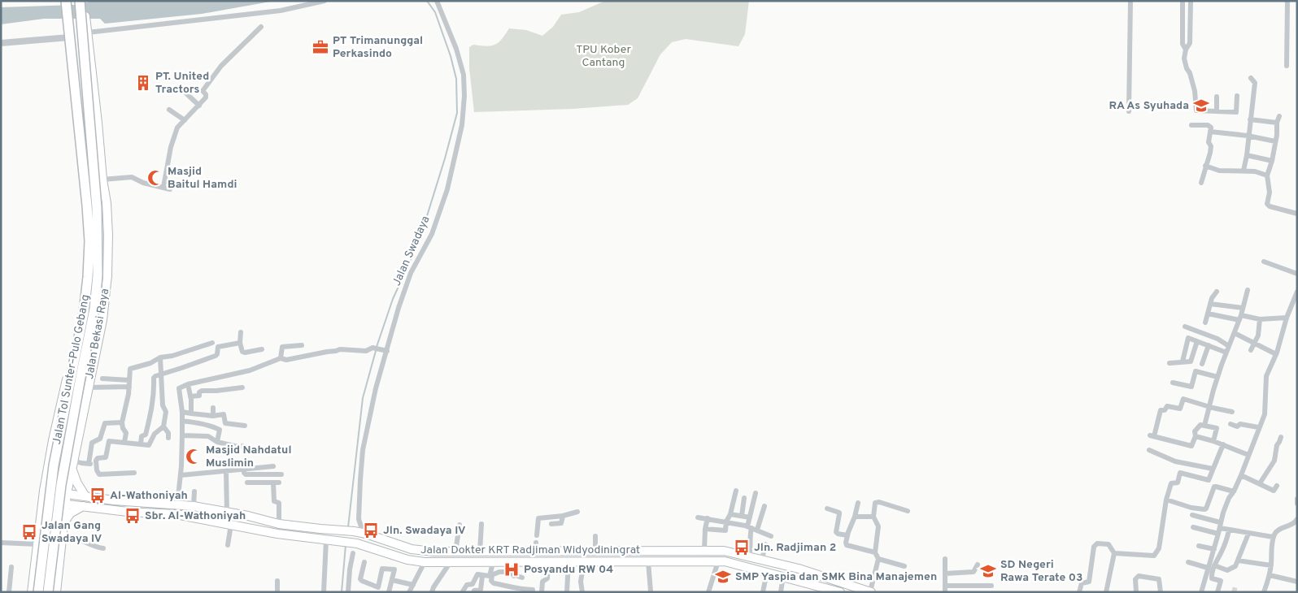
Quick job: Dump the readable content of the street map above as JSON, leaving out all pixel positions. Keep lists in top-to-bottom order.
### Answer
{
  "streets": {
    "highway": ["Jalan Tol Sunter–Pulo Gebang"],
    "main road": ["Jalan Bekasi Raya", "Jalan Dokter KRT Radjiman Widyodiningrat"],
    "street": ["Jalan Swadaya"]
  },
  "crossings": [
    ["Jalan Swadaya", "Jalan Dokter KRT Radjiman Widyodiningrat"],
    ["Jalan Bekasi Raya", "Jalan Tol Sunter–Pulo Gebang"],
    ["Jalan Bekasi Raya", "Jalan Dokter KRT Radjiman Widyodiningrat"]
  ],
  "parks": ["TPU Kober Cantang"],
  "places": {
    "office": ["PT Trimanunggal Perkasindo"],
    "building": ["PT. United Tractors"],
    "school or university": ["RA As Syuhada", "SD Negeri Rawa Terate 03", "SMP Yaspia dan SMK Bina Manajemen"],
    "mosque": ["Masjid Baitul Hamdi", "Masjid Nahdatul Muslimin"],
    "bus stop": [
      "Al-Wathoniyah",
      "Sbr. Al-Wathoniyah",
      "Jln. Swadaya IV",
      "Jalan Gang Swadaya IV",
      "Jln. Radjiman 2"
    ],
    "hospital": ["Posyandu RW 04"]
  }
}
